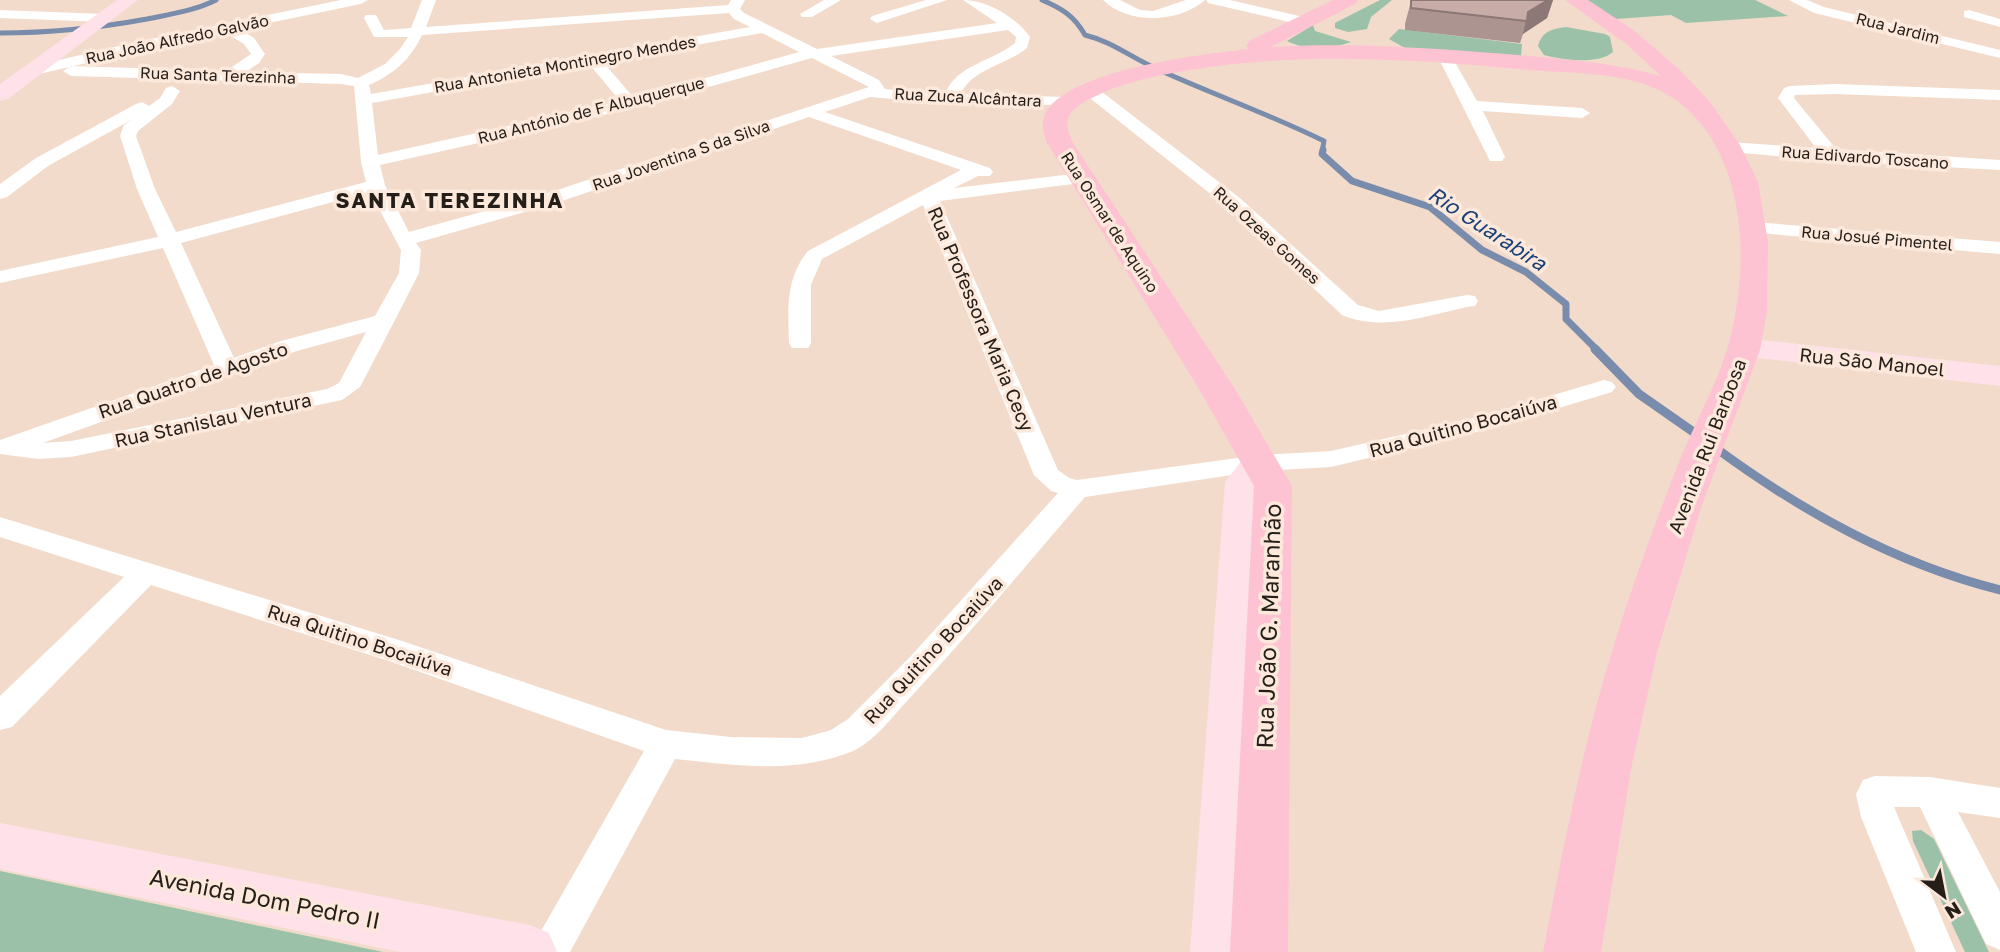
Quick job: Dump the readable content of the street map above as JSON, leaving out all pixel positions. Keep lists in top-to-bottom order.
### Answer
{
  "streets": {
    "main road": [
      "Rua Osmar de Aquino",
      "Rua São Manoel",
      "Avenida Rui Barbosa",
      "Rua João G. Maranhão",
      "Avenida Dom Pedro II"
    ],
    "street": [
      "Rua Jardim",
      "Rua João Alfredo Galvão",
      "Rua Antonieta Montinegro Mendes",
      "Rua Santa Terezinha",
      "Rua Zuca Alcântara",
      "Rua António de F Albuquerque",
      "Rua Joventina S da Silva",
      "Rua Edivardo Toscano",
      "Rua Ozeas Gomes",
      "Rua Josué Pimentel",
      "Rua Professora Maria Cecy",
      "Rua Quatro de Agosto",
      "Rua Stanislau Ventura",
      "Rua Quitino Bocaiúva"
    ]
  },
  "crossings": [
    ["Rua João Alfredo Galvão", "Rua Santa Terezinha"],
    ["Rua Antonieta Montinegro Mendes", "Rua Zuca Alcântara"],
    ["Rua Antonieta Montinegro Mendes", "Rua Stanislau Ventura"],
    ["Rua Santa Terezinha", "Rua Stanislau Ventura"],
    ["Rua Zuca Alcântara", "Rua António de F Albuquerque"],
    ["Rua Zuca Alcântara", "Rua Joventina S da Silva"],
    ["Rua Zuca Alcântara", "Rua Osmar de Aquino"],
    ["Rua António de F Albuquerque", "Rua Stanislau Ventura"],
    ["Rua Joventina S da Silva", "Rua Stanislau Ventura"],
    ["Rua Edivardo Toscano", "Avenida Rui Barbosa"],
    ["Rua Osmar de Aquino", "Rua Professora Maria Cecy"],
    ["Rua Osmar de Aquino", "Rua Quitino Bocaiúva"],
    ["Rua Osmar de Aquino", "Rua João G. Maranhão"],
    ["Rua Josué Pimentel", "Avenida Rui Barbosa"],
    ["Rua Professora Maria Cecy", "Rua Quitino Bocaiúva"],
    ["Rua São Manoel", "Avenida Rui Barbosa"],
    ["Rua Quatro de Agosto", "Rua Stanislau Ventura"],
    ["Rua Quitino Bocaiúva", "Rua João G. Maranhão"]
  ],
  "districts": ["SANTA TEREZINHA"],
  "water": ["Rio Guarabira"],
  "north": "bottom right"
}
